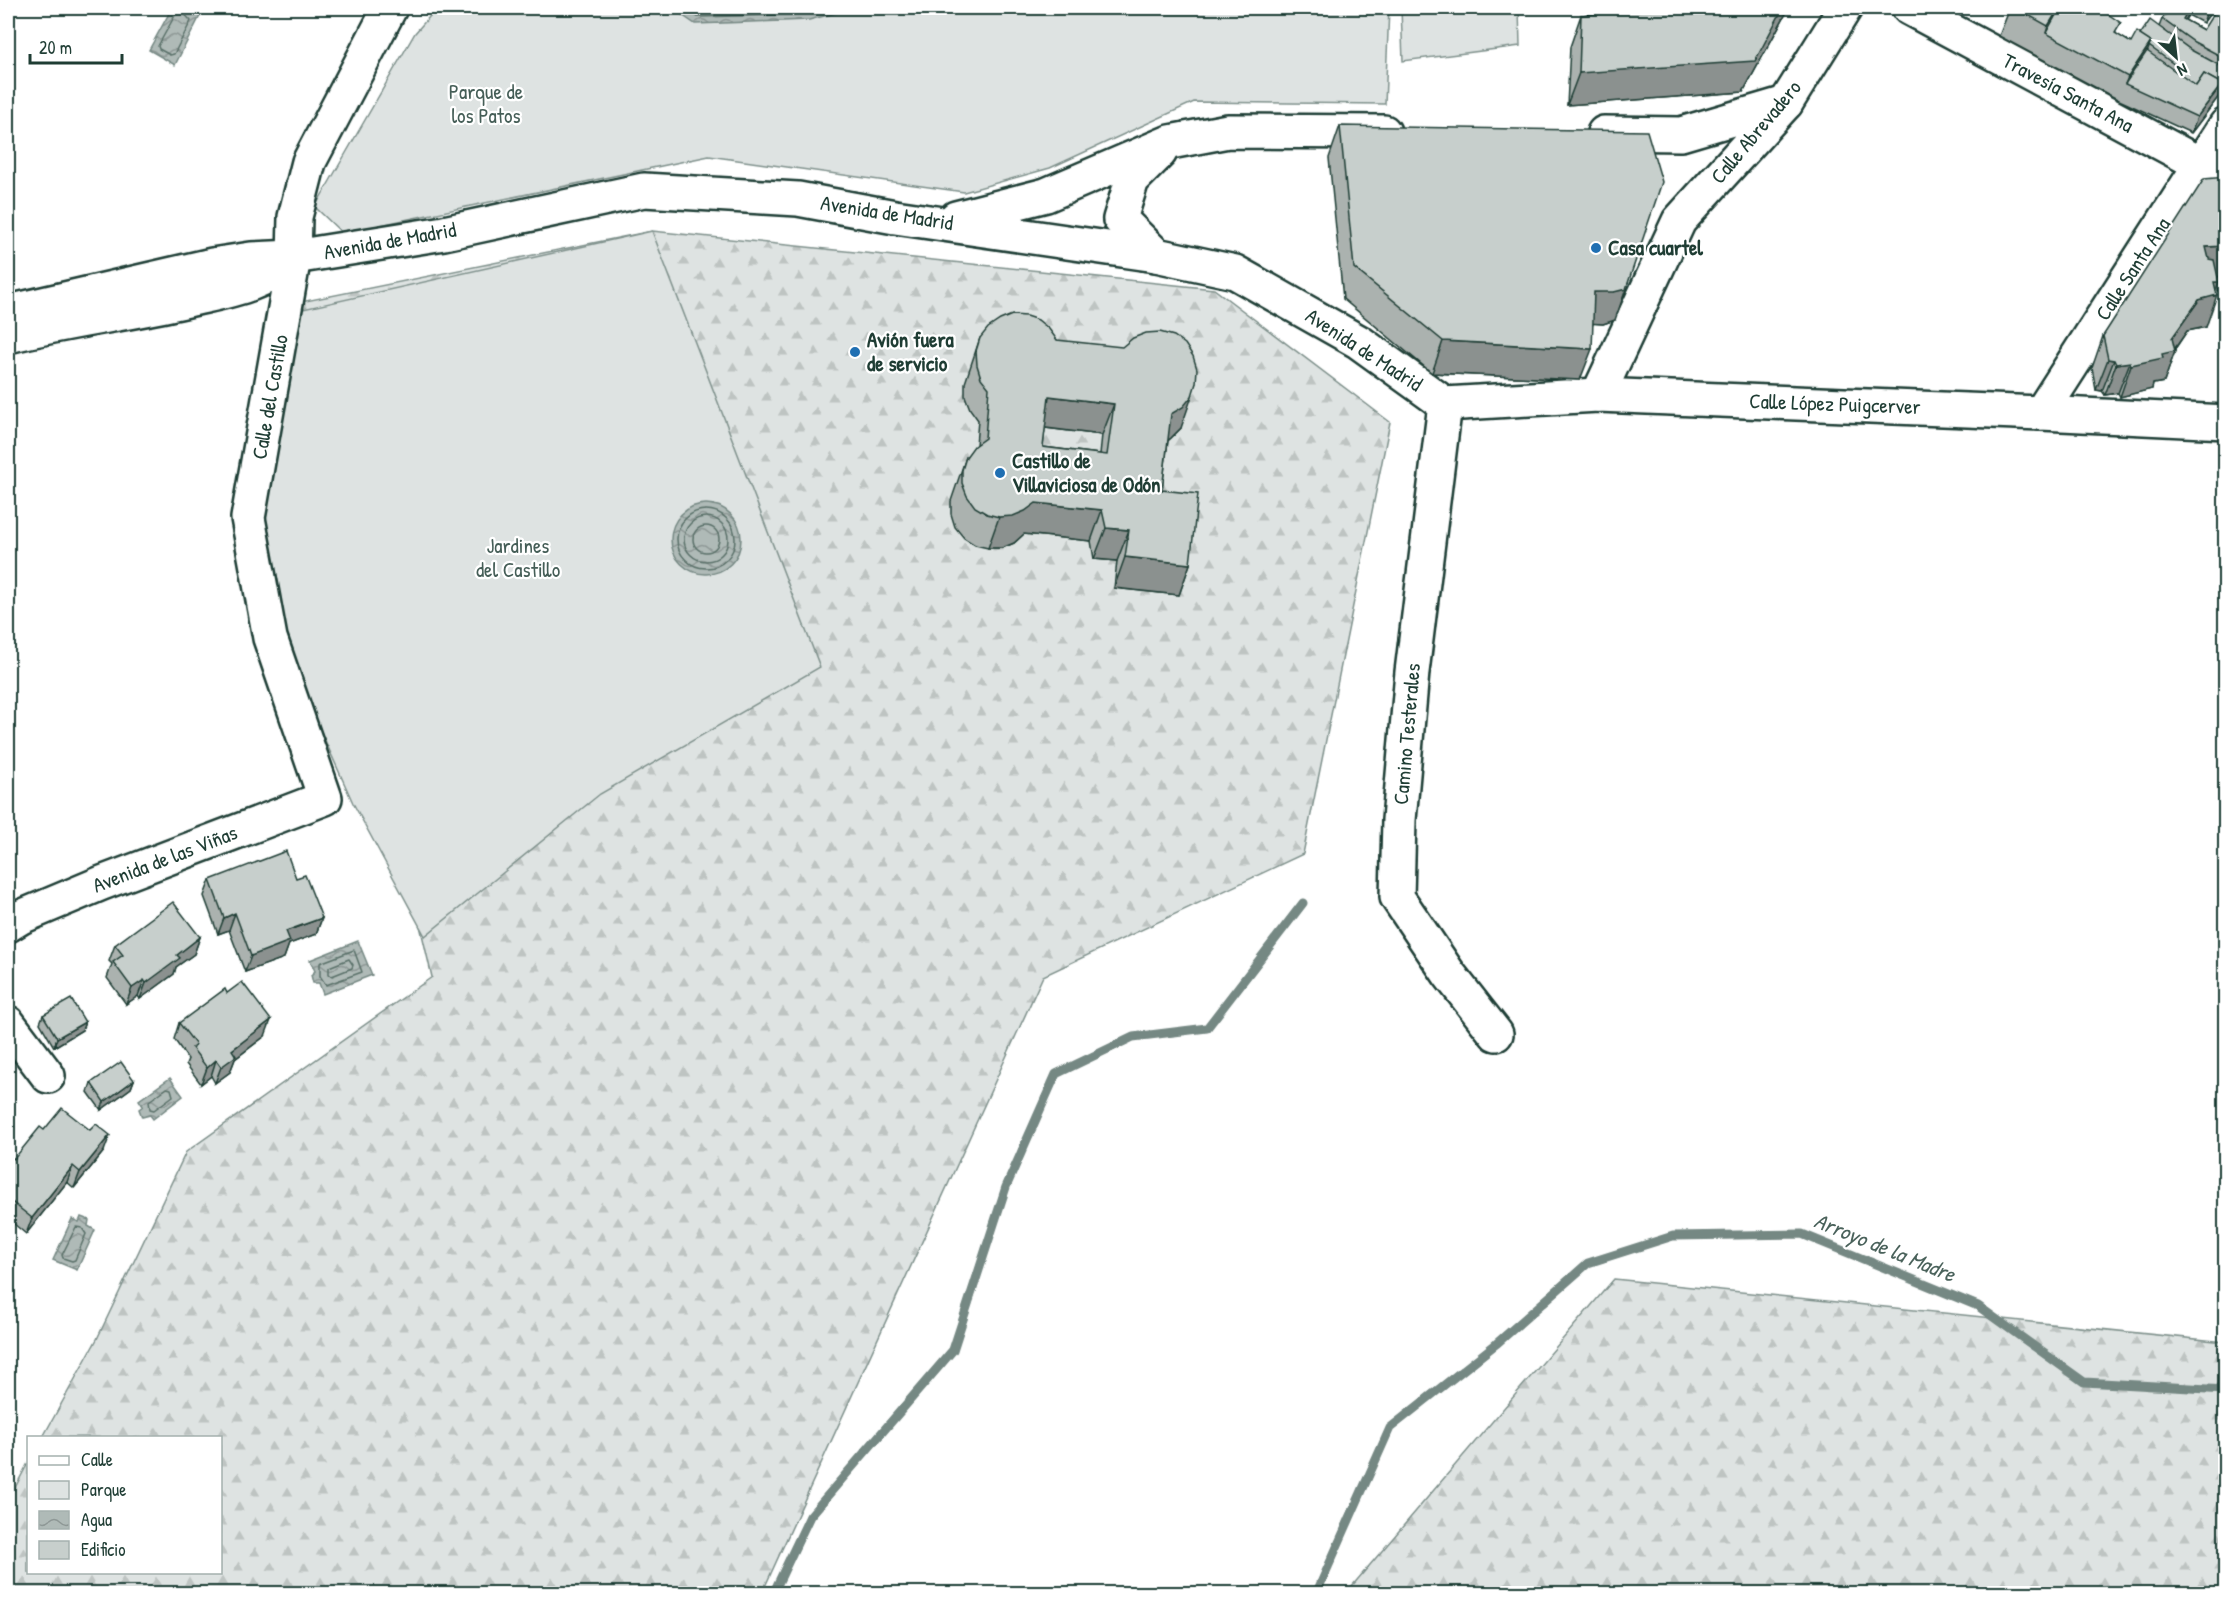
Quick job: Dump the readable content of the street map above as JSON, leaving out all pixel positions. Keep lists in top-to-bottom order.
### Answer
{
  "streets": {
    "street": [
      "Travesía Santa Ana",
      "Calle Abrevadero",
      "Avenida de Madrid",
      "Calle Santa Ana",
      "Calle del Castillo",
      "Calle López Puigcerver",
      "Camino Testerales",
      "Avenida de las Viñas"
    ]
  },
  "crossings": [
    ["Travesía Santa Ana", "Calle Santa Ana"],
    ["Calle Abrevadero", "Calle López Puigcerver"],
    ["Avenida de Madrid", "Calle del Castillo"],
    ["Avenida de Madrid", "Calle López Puigcerver"],
    ["Avenida de Madrid", "Camino Testerales"],
    ["Calle Santa Ana", "Calle López Puigcerver"],
    ["Calle del Castillo", "Avenida de las Viñas"],
    ["Calle López Puigcerver", "Camino Testerales"]
  ],
  "water": ["Arroyo de la Madre"],
  "parks": ["Parque de los Patos", "Jardines del Castillo"],
  "places": ["Casa cuartel", "Avión fuera de servicio", "Castillo de Villaviciosa de Odón"],
  "legend": [
    "Calle",
    "Parque",
    "Agua",
    "Edificio"
  ],
  "scale_bar": "20 m",
  "north": "bottom right"
}
